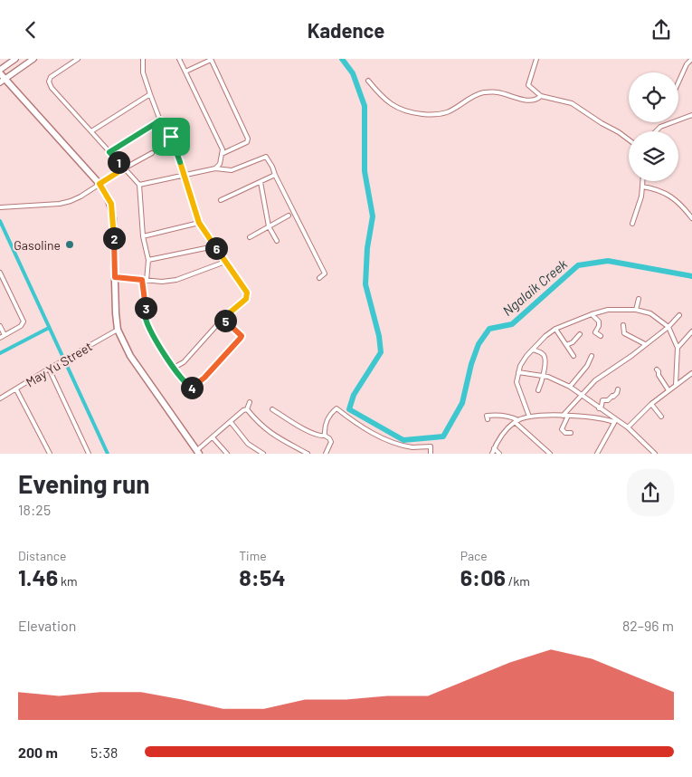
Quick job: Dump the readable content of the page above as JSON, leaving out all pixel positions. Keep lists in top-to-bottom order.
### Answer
{
  "streets": {
    "street": ["May Yu Street"]
  },
  "water": ["Ngalaik Creek"],
  "places": ["Gasoline"],
  "page": {
    "header": "Kadence",
    "pins": [
      "1",
      "2",
      "6",
      "3",
      "5",
      "4"
    ],
    "heading": ["Evening run", "18:25"],
    "stats": [
      ["Distance", "1.46 km"],
      ["Time", "8:54"],
      ["Pace", "6:06 /km"]
    ],
    "chart": ["Elevation", "82–96 m"],
    "list": [
      {
        "name": "200 m",
        "note": "5:38"
      }
    ]
  }
}
